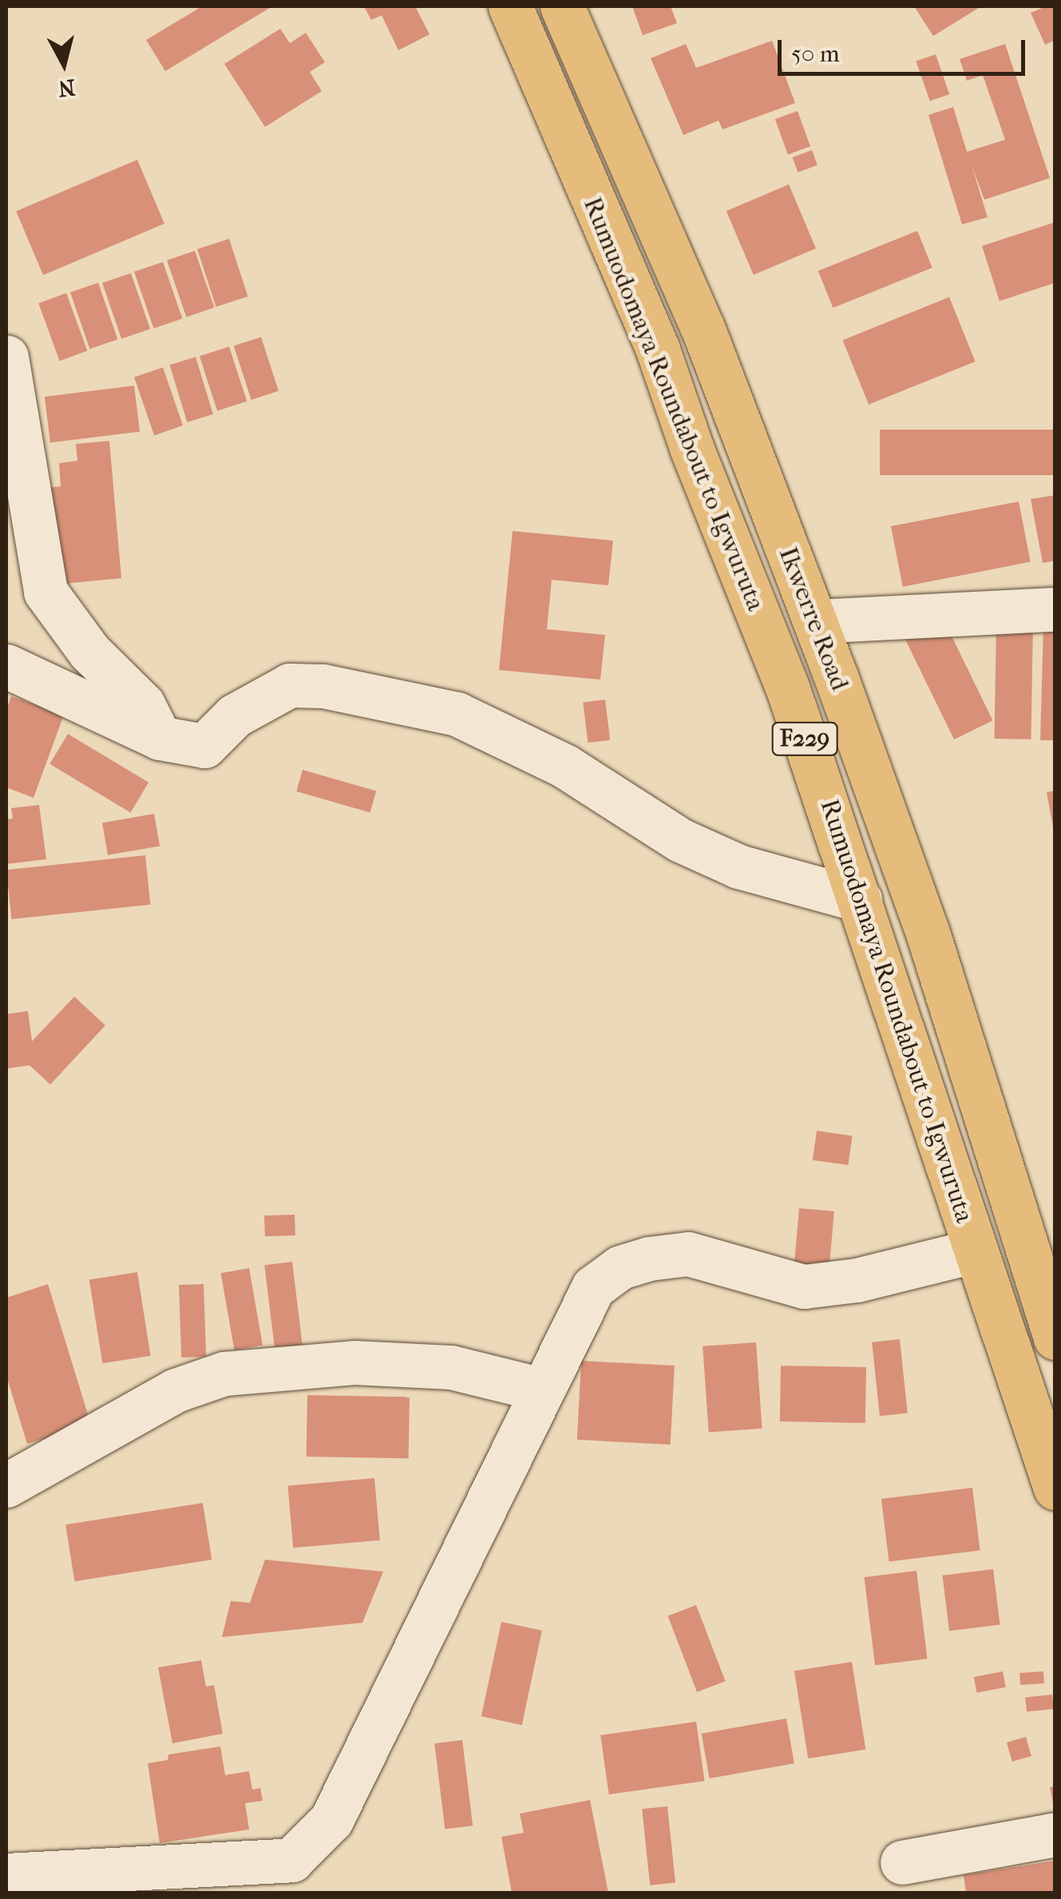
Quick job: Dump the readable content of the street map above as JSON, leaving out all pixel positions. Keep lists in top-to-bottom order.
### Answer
{
  "streets": {
    "main road": ["Rumuodomaya Roundabout to Igwuruta", "Ikwerre Road", "F229"]
  },
  "scale_bar": "50 m",
  "north": "bottom"
}
